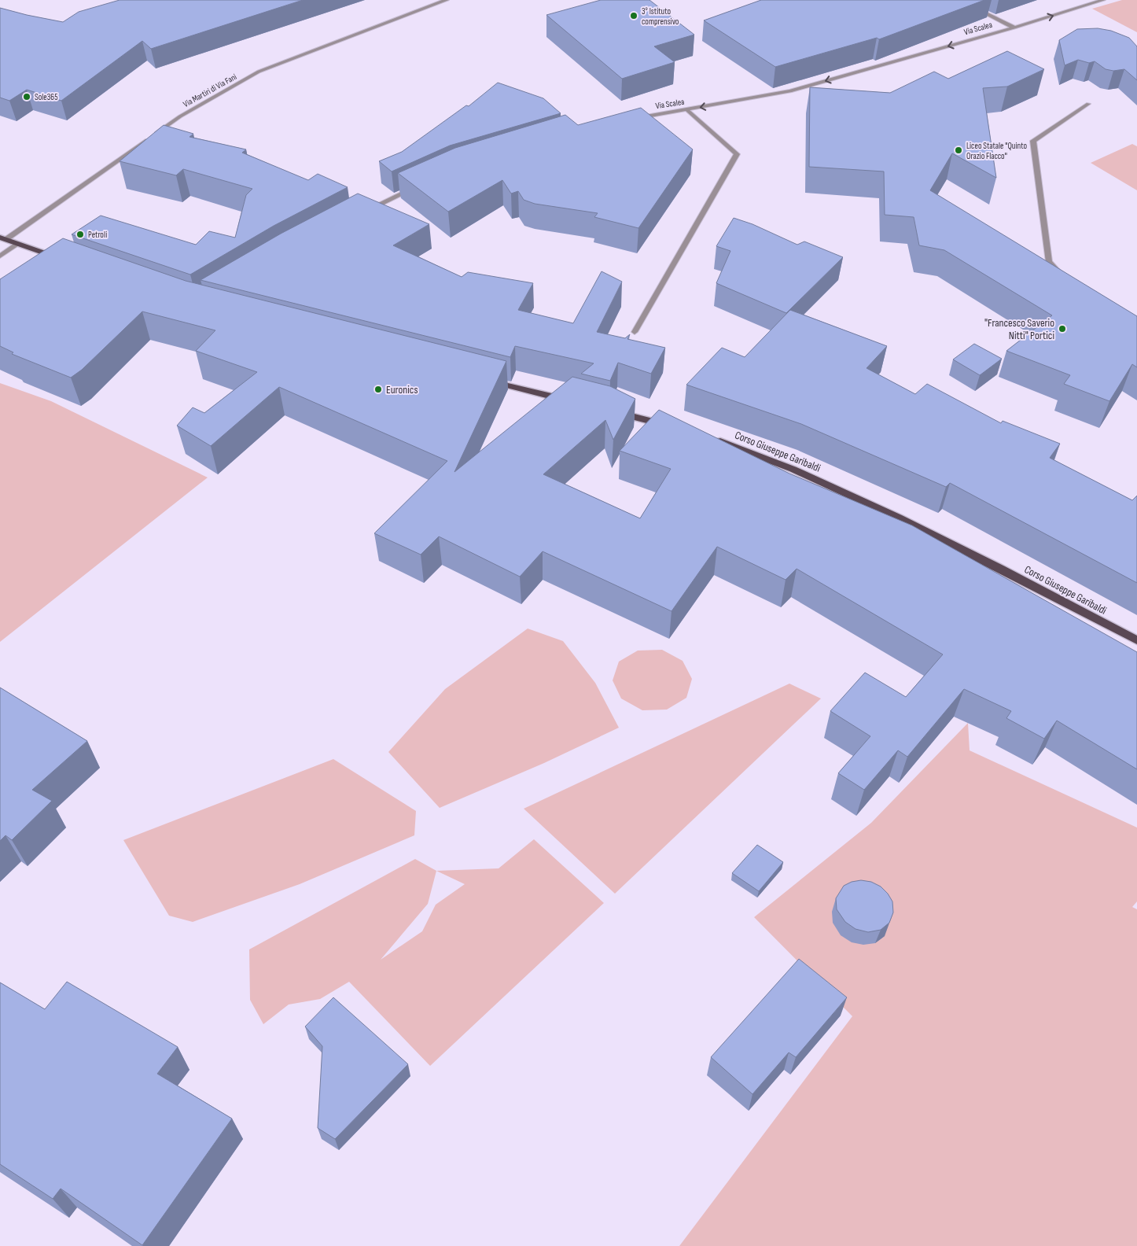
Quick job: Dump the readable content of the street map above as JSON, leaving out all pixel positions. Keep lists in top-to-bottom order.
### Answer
{
  "streets": {
    "main road": ["Corso Giuseppe Garibaldi"],
    "street": ["Via Scalea", "Via Martiri di Via Fani"]
  },
  "places": [
    "3° Istituto comprensivo",
    "Sole365",
    "Liceo Statale \"Quinto Orazio Flacco\"",
    "Petroli",
    "\"Francesco Saverio Nitti\" Portici",
    "Euronics"
  ]
}
